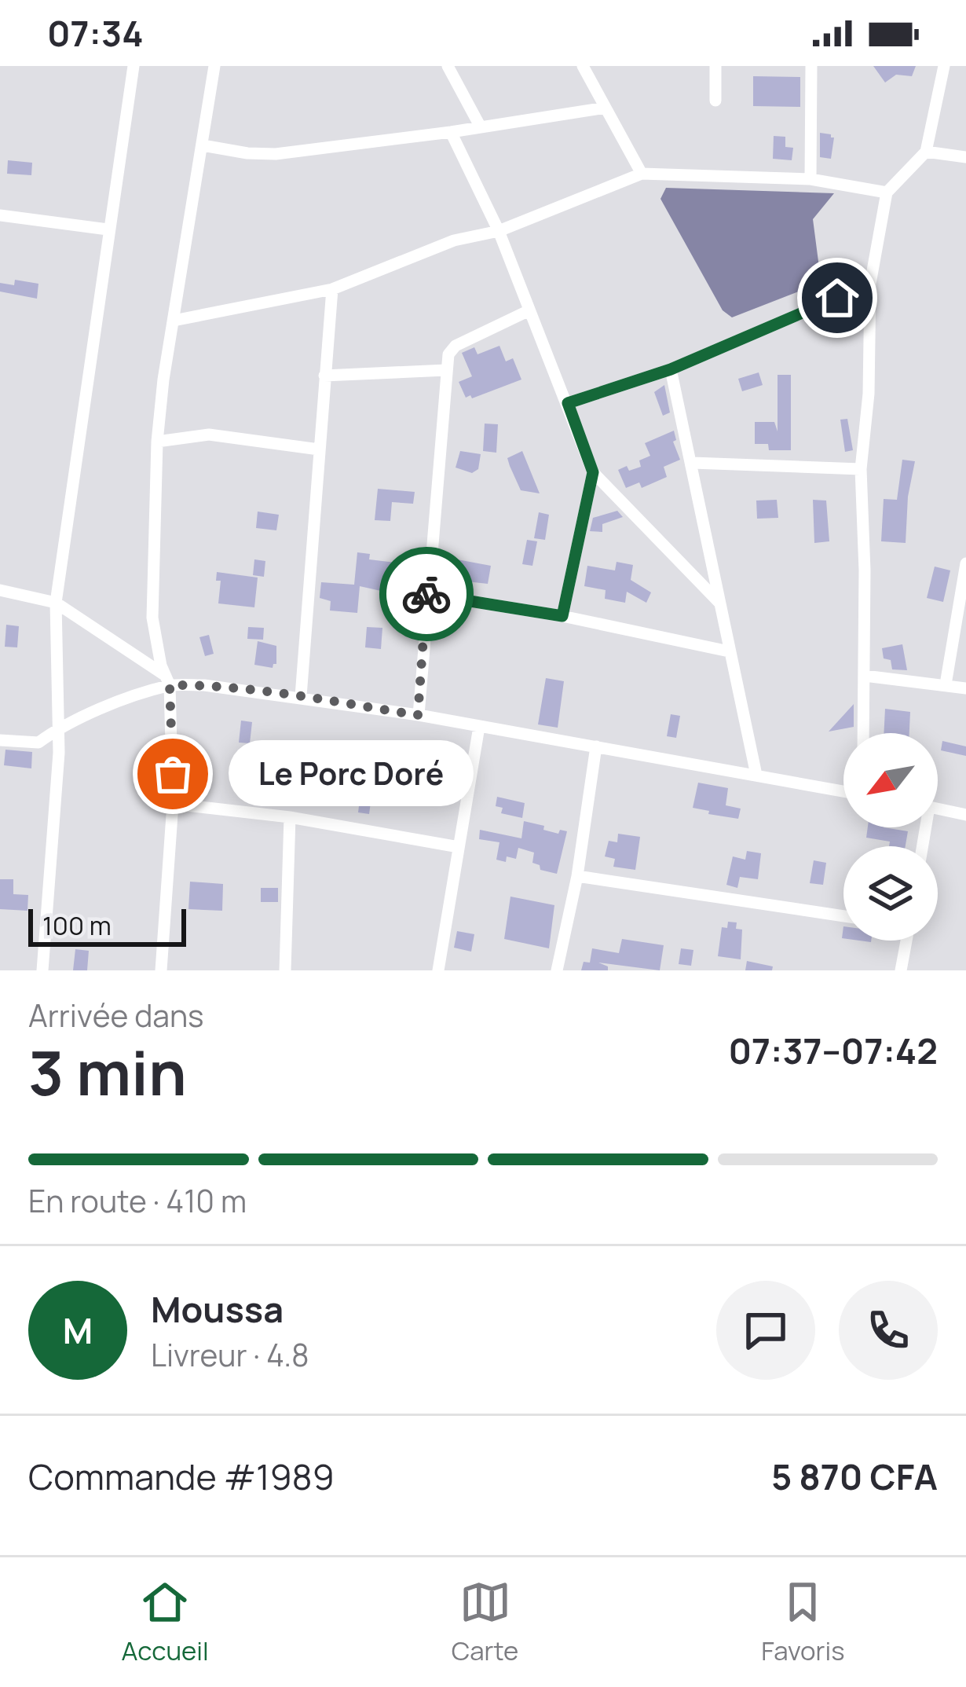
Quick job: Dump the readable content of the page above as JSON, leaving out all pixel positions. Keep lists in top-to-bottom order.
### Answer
{
  "places": ["Le Porc Doré"],
  "scale_bar": "100 m",
  "north": "bottom left",
  "page": {
    "status": "07:34",
    "bubble": "Le Porc Doré",
    "scale": "100 m",
    "heading": ["3 min", "Arrivée dans", "07:37–07:42"],
    "panel": [
      "Moussa",
      "Livreur · 4.8",
      "Commande #1989",
      "5 870 CFA"
    ],
    "bar": "En route · 410 m",
    "round": "M",
    "tabs": ["Accueil", "Carte", "Favoris"]
  }
}
